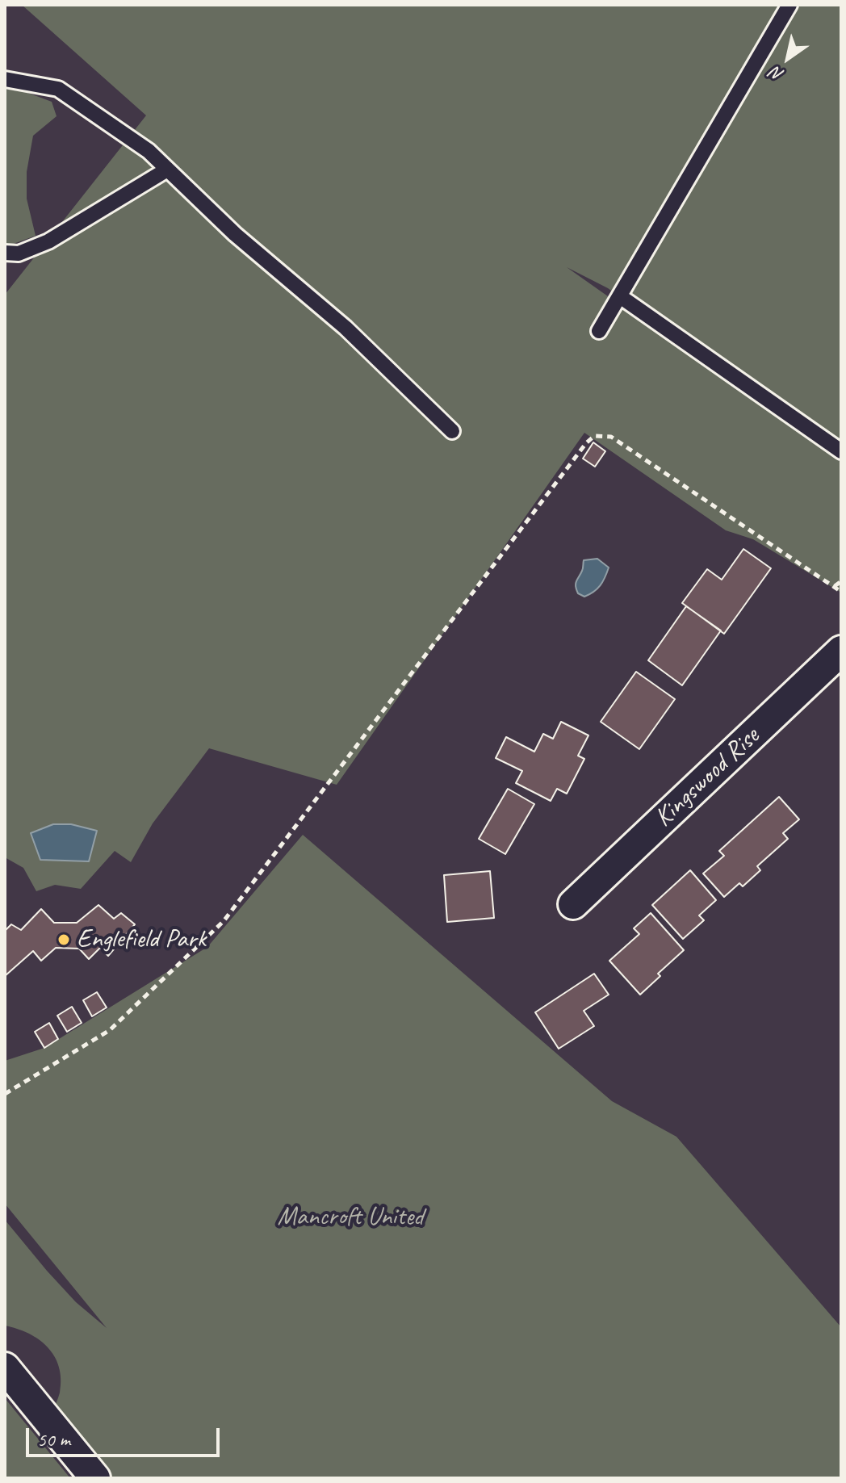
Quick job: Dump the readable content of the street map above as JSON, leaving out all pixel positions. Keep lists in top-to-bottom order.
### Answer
{
  "streets": {
    "street": ["Kingswood Rise"]
  },
  "parks": ["Mancroft United"],
  "places": ["Englefield Park"],
  "scale_bar": "50 m",
  "north": "bottom left"
}
